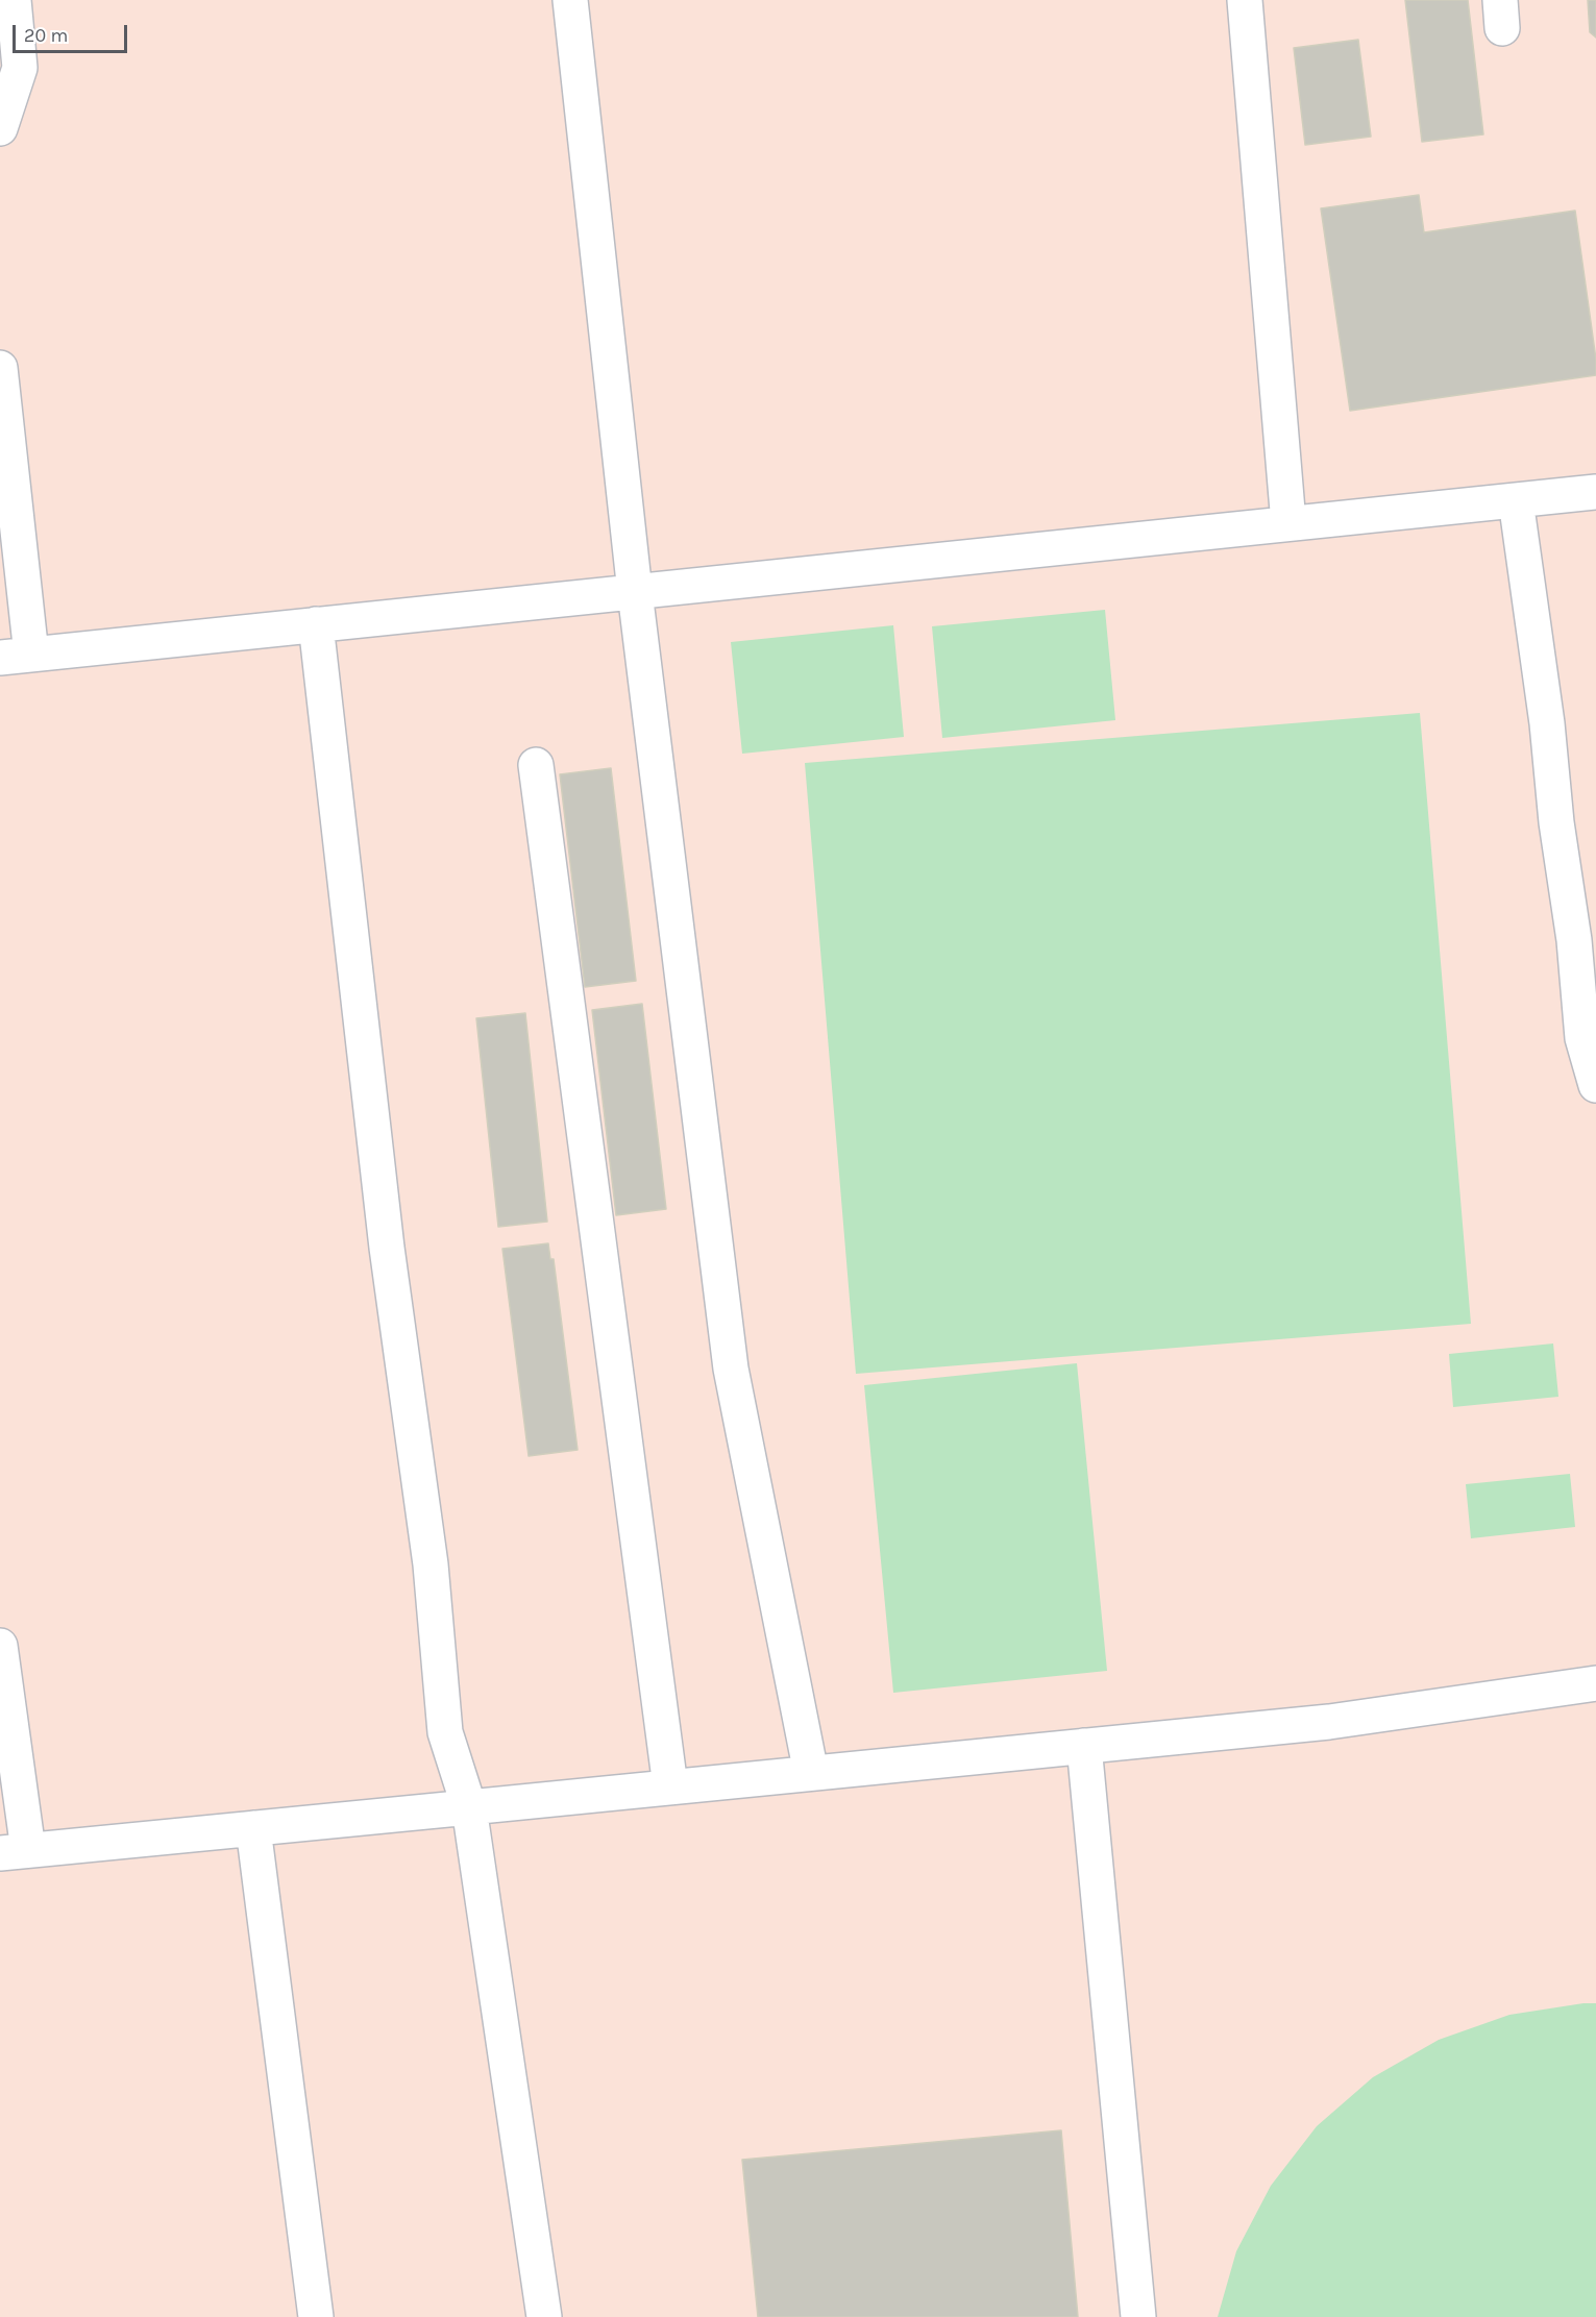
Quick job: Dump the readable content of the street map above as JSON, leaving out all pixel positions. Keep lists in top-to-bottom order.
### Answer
{
  "scale_bar": "20 m"
}
